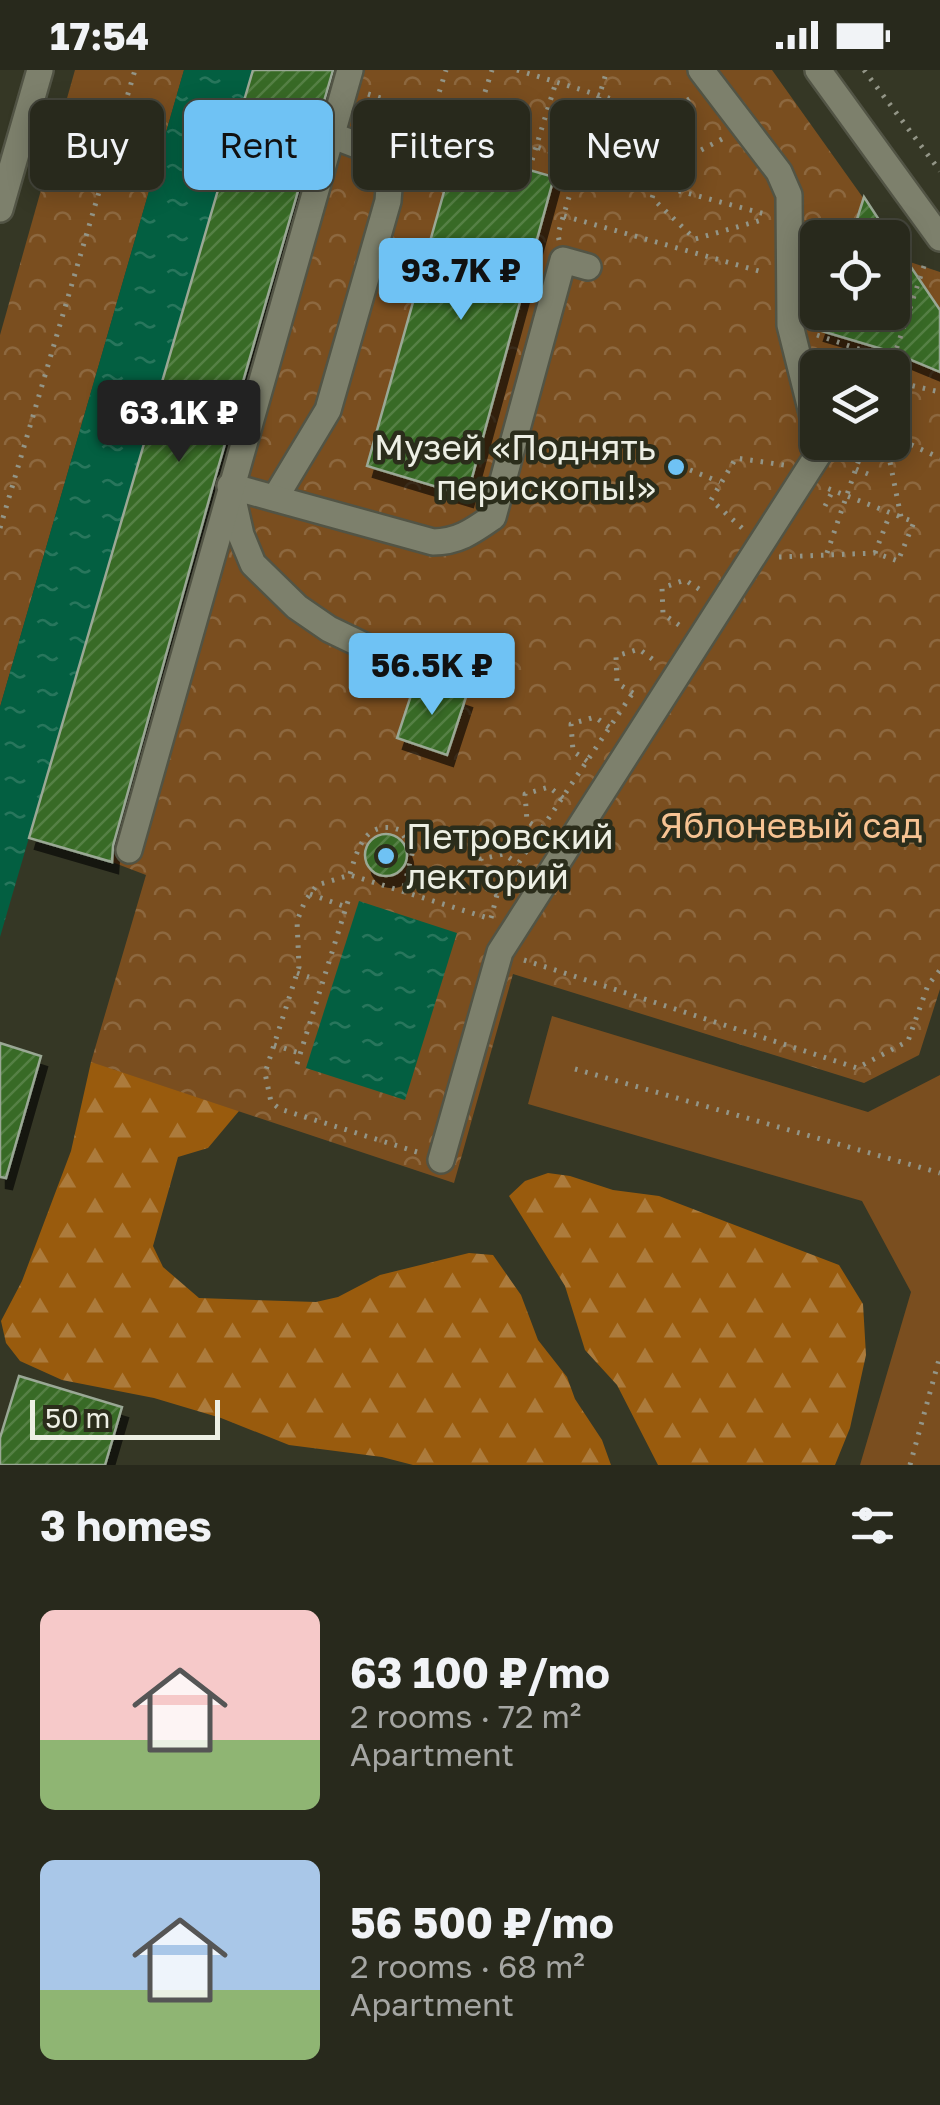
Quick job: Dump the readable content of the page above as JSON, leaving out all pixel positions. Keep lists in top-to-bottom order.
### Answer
{
  "parks": ["Яблоневый сад"],
  "places": ["Музей «Поднять перископы!»", "Петровский лекторий"],
  "scale_bar": "50 m",
  "page": {
    "status": "17:54",
    "chip": [
      "Buy",
      "Rent",
      "Filters",
      "New"
    ],
    "price": ["93.7K ₽", "63.1K ₽", "56.5K ₽"],
    "scale": "50 m",
    "heading": "3 homes",
    "list": [
      {
        "name": "63 100 ₽/mo",
        "note": "2 rooms · 72 m² · Apartment"
      },
      {
        "name": "56 500 ₽/mo",
        "note": "2 rooms · 68 m² · Apartment"
      }
    ]
  }
}
